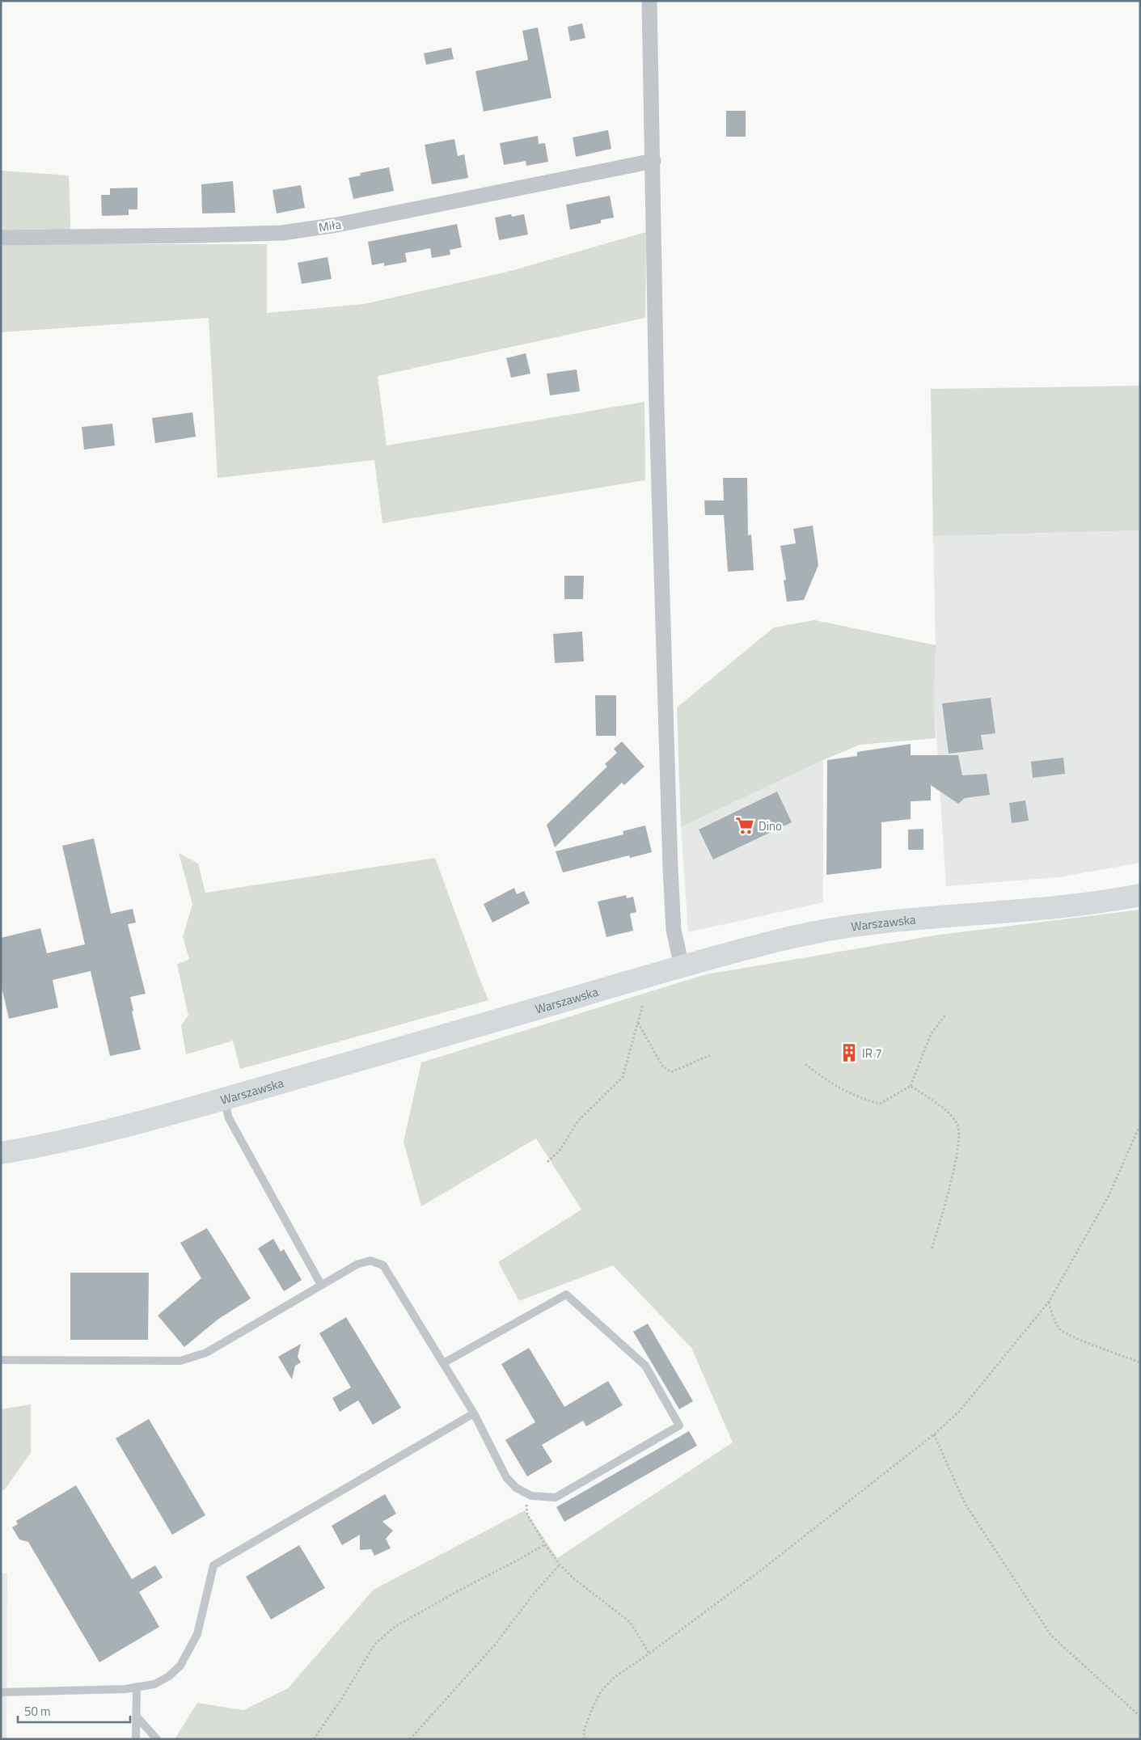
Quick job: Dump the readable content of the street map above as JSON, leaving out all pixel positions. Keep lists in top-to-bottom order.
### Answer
{
  "streets": {
    "main road": ["Warszawska"],
    "street": ["Miła"]
  },
  "places": {
    "supermarket": ["Dino"],
    "building": ["IR 7"]
  },
  "scale_bar": "50 m"
}
